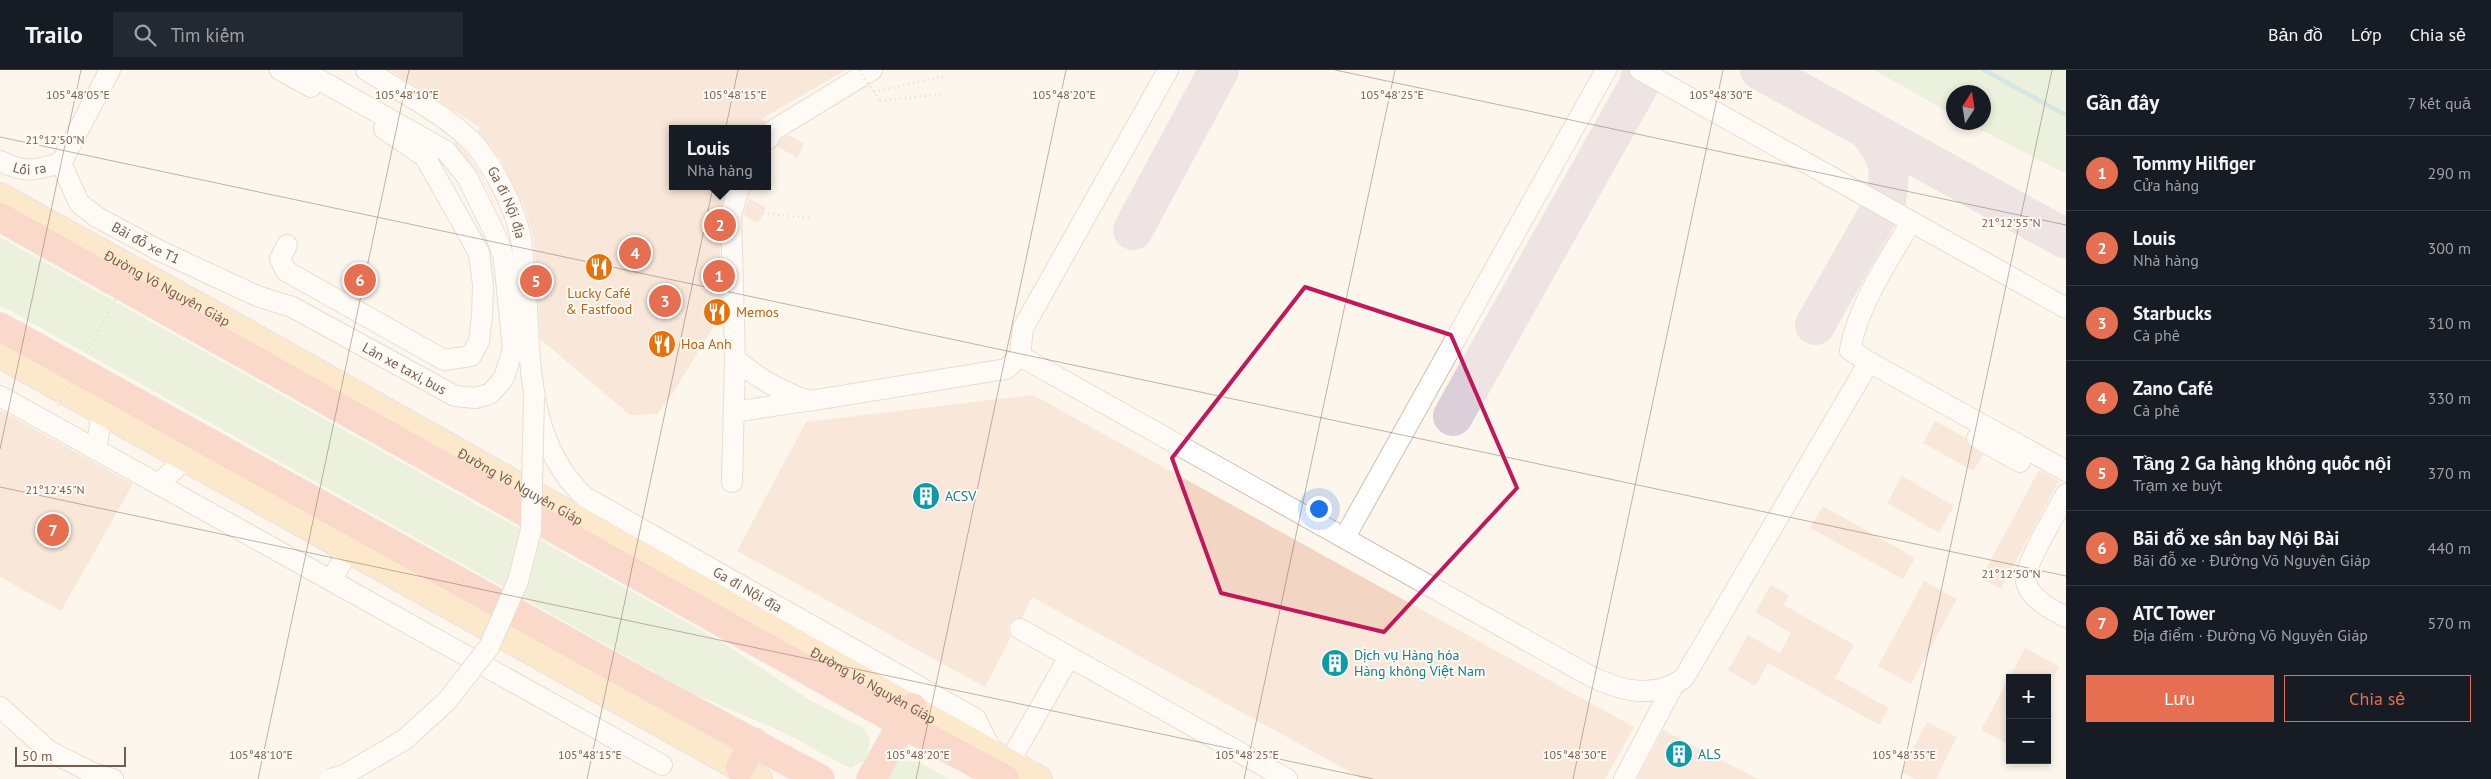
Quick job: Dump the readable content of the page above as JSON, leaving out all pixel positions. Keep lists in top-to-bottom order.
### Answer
{
  "streets": {
    "highway": ["Đường Võ Nguyên Giáp"],
    "lane": [
      "Lối ra",
      "Ga đi Nội địa",
      "Bãi đỗ xe T1",
      "Làn xe taxi, bus"
    ]
  },
  "crossings": [
    ["Lối ra", "Bãi đỗ xe T1"],
    ["Ga đi Nội địa", "Đường Võ Nguyên Giáp"],
    ["Bãi đỗ xe T1", "Làn xe taxi, bus"]
  ],
  "places": {
    "restaurant": ["Lucky Café & Fastfood", "Memos", "Hoa Anh"],
    "building": ["ACSV", "Dịch vụ Hàng hóa Hàng không Việt Nam", "ALS"]
  },
  "scale_bar": "50 m",
  "north": "top",
  "page": {
    "header": "Trailo",
    "search": "Tìm kiếm",
    "nav": ["Bản đồ", "Lớp", "Chia sẻ"],
    "heading": ["Gần đây", "7 kết quả"],
    "popup": ["Louis", "Nhà hàng"],
    "list": [
      {
        "mark": "1",
        "name": "Tommy Hilfiger",
        "note": "Cửa hàng",
        "value": "290 m"
      },
      {
        "mark": "2",
        "name": "Louis",
        "note": "Nhà hàng",
        "value": "300 m"
      },
      {
        "mark": "3",
        "name": "Starbucks",
        "note": "Cà phê",
        "value": "310 m"
      },
      {
        "mark": "4",
        "name": "Zano Café",
        "note": "Cà phê",
        "value": "330 m"
      },
      {
        "mark": "5",
        "name": "Tầng 2 Ga hàng không quốc nội",
        "note": "Trạm xe buýt",
        "value": "370 m"
      },
      {
        "mark": "6",
        "name": "Bãi đỗ xe sân bay Nội Bài",
        "note": "Bãi đỗ xe · Đường Võ Nguyên Giáp",
        "value": "440 m"
      },
      {
        "mark": "7",
        "name": "ATC Tower",
        "note": "Địa điểm · Đường Võ Nguyên Giáp",
        "value": "570 m"
      }
    ],
    "pins": [
      "2",
      "4",
      "1",
      "6",
      "5",
      "3",
      "7"
    ],
    "buttons": ["Lưu", "Chia sẻ"],
    "map_buttons": ["+", "−"],
    "scale": "50 m"
  },
  "coordinates": [
    "105°48'05\"E",
    "105°48'10\"E",
    "105°48'15\"E",
    "105°48'20\"E",
    "105°48'25\"E",
    "105°48'30\"E",
    "21°12'50\"N",
    "21°12'55\"N",
    "21°12'45\"N",
    "105°48'35\"E"
  ]
}
